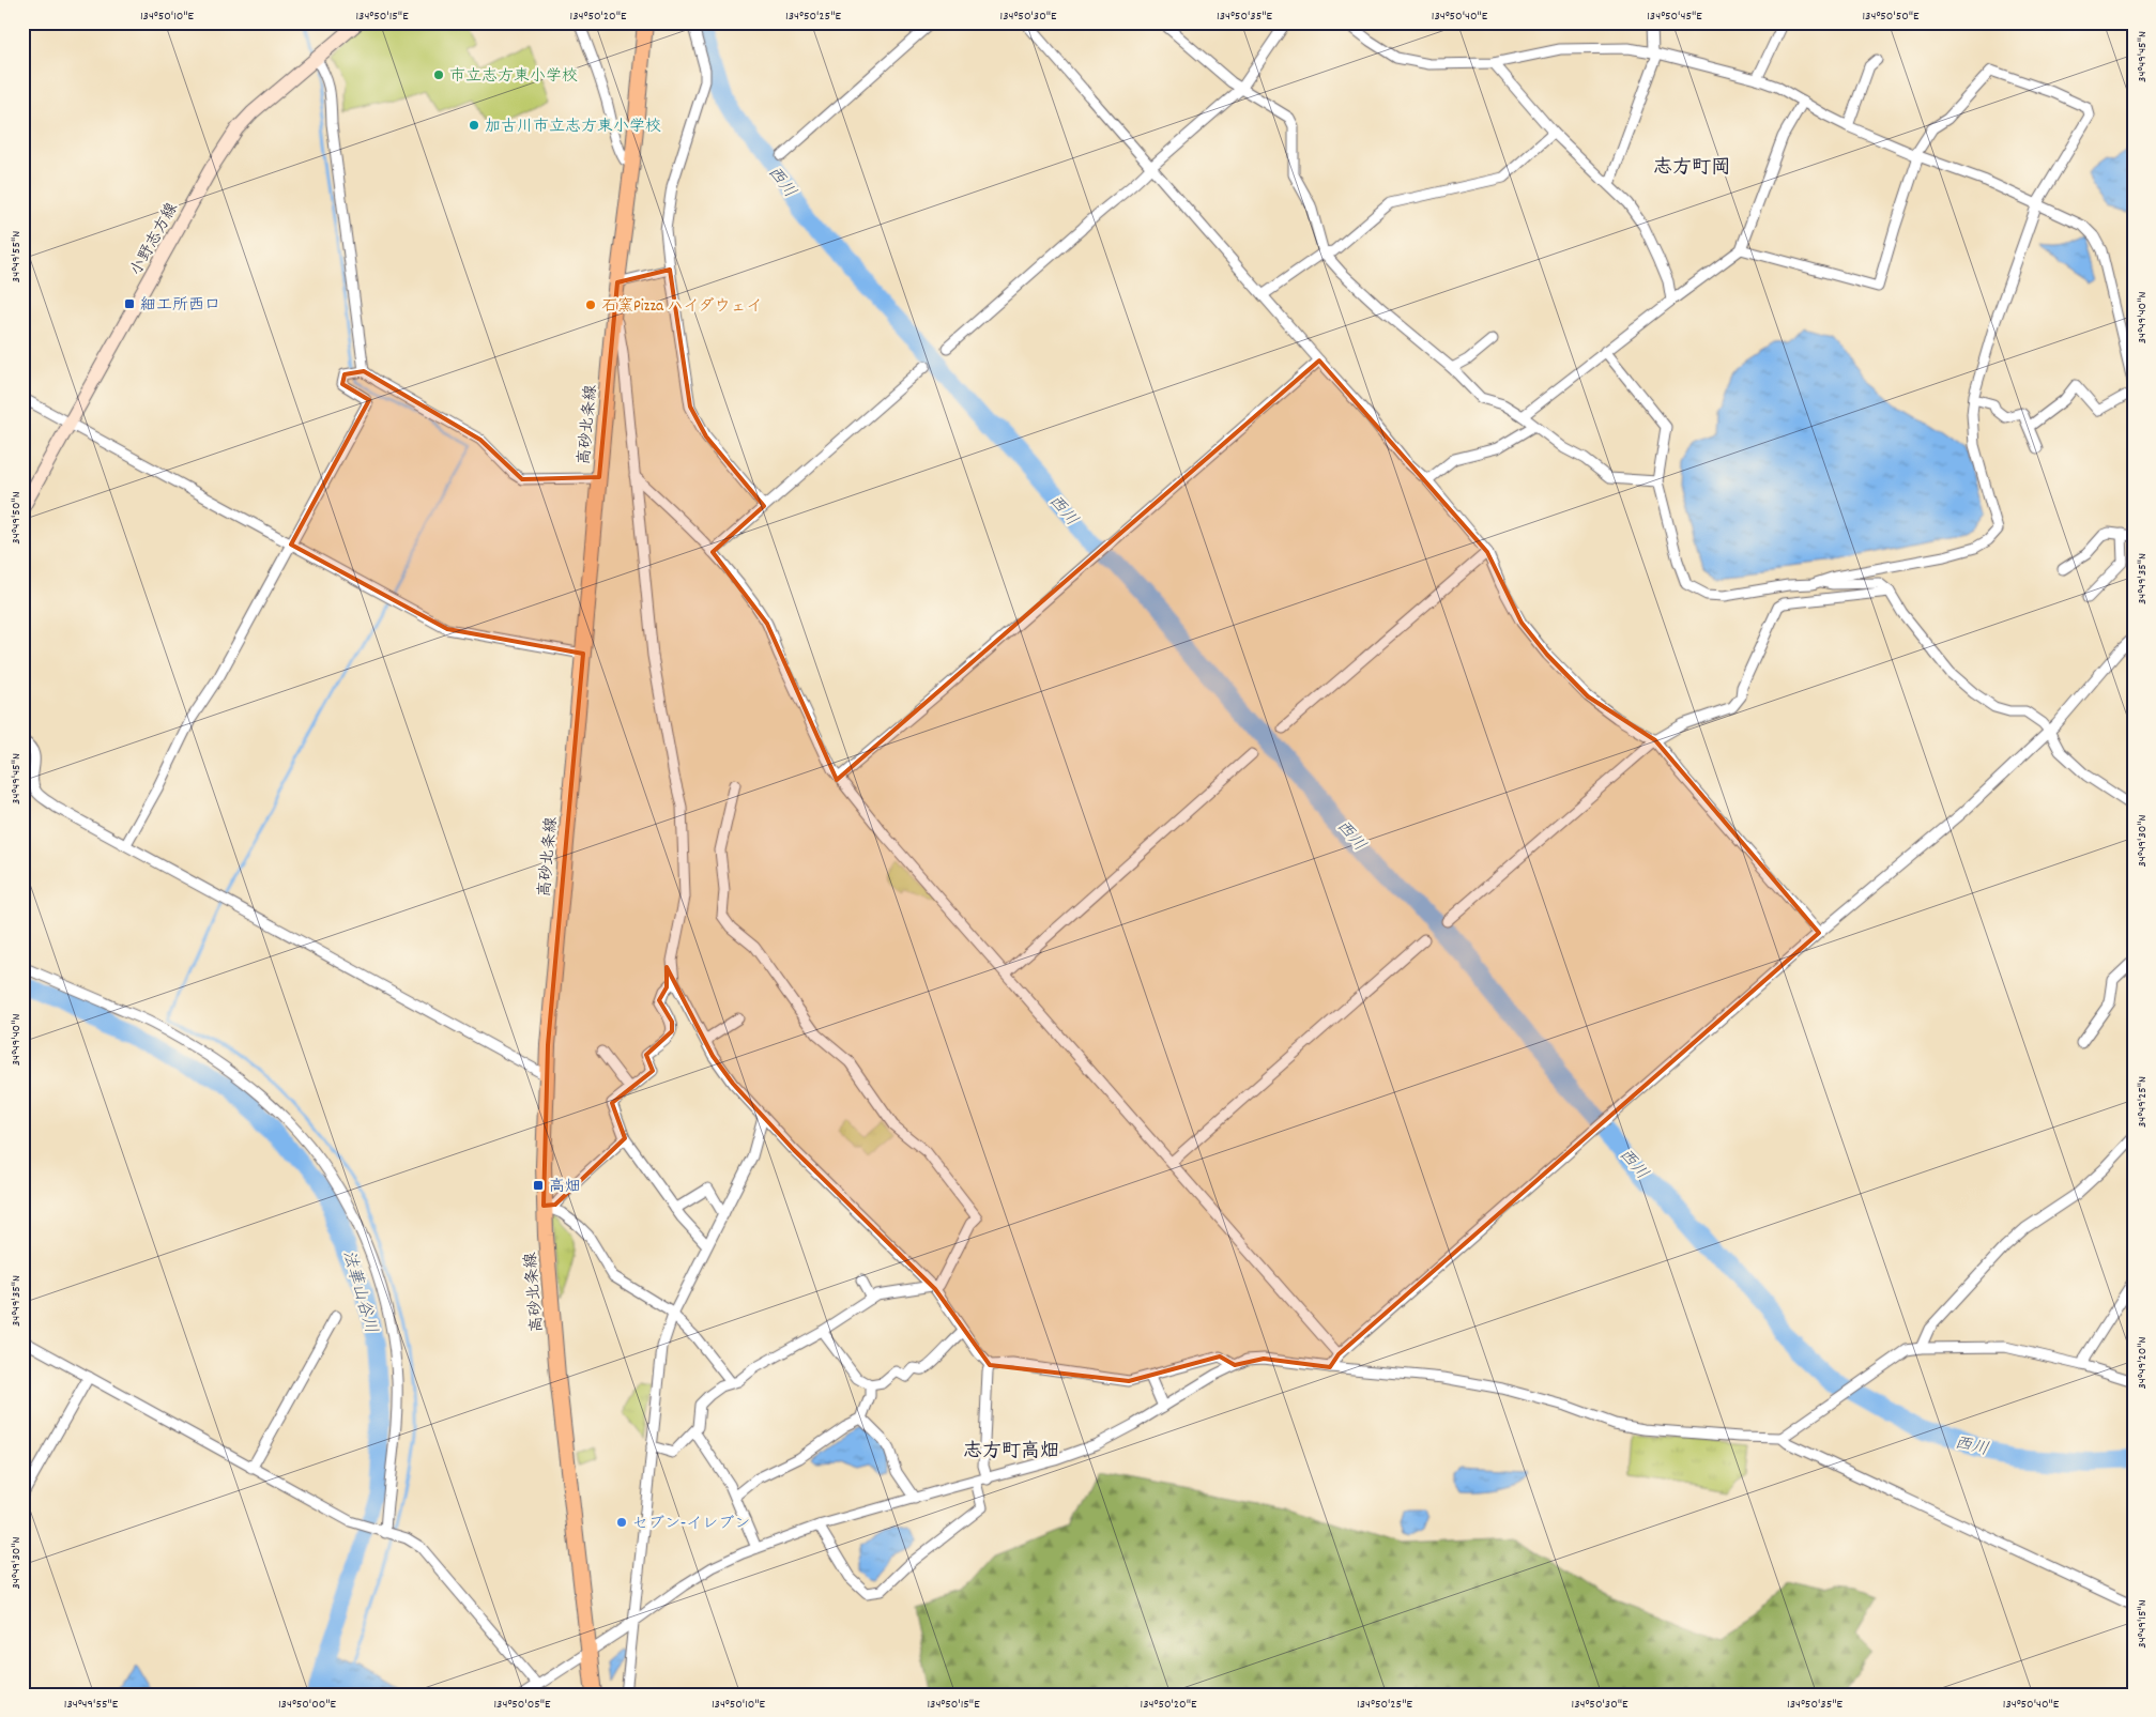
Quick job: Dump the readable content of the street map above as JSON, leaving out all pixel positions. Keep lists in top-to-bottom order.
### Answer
{
  "streets": {
    "main road": ["小野志方線", "高砂北条線"]
  },
  "districts": ["志方町岡", "志方町高畑"],
  "water": ["西川", "法華山谷川"],
  "places": {
    "other": [
      "市立志方東小学校",
      "加古川市立志方東小学校",
      "石窯Pizza ハイダウェイ",
      "セブン-イレブン"
    ],
    "transit": ["細工所西口", "高畑"]
  },
  "coordinates": [
    "134°50'10\"E",
    "134°50'15\"E",
    "134°50'20\"E",
    "134°50'25\"E",
    "134°50'30\"E",
    "134°50'35\"E",
    "134°50'40\"E",
    "134°50'45\"E",
    "134°50'50\"E",
    "34°49'45\"N",
    "34°49'55\"N",
    "34°49'40\"N",
    "34°49'50\"N",
    "34°49'35\"N",
    "34°49'30\"N",
    "34°49'25\"N",
    "34°49'20\"N",
    "34°49'15\"N",
    "134°49'55\"E",
    "134°50'00\"E",
    "134°50'05\"E"
  ]
}
